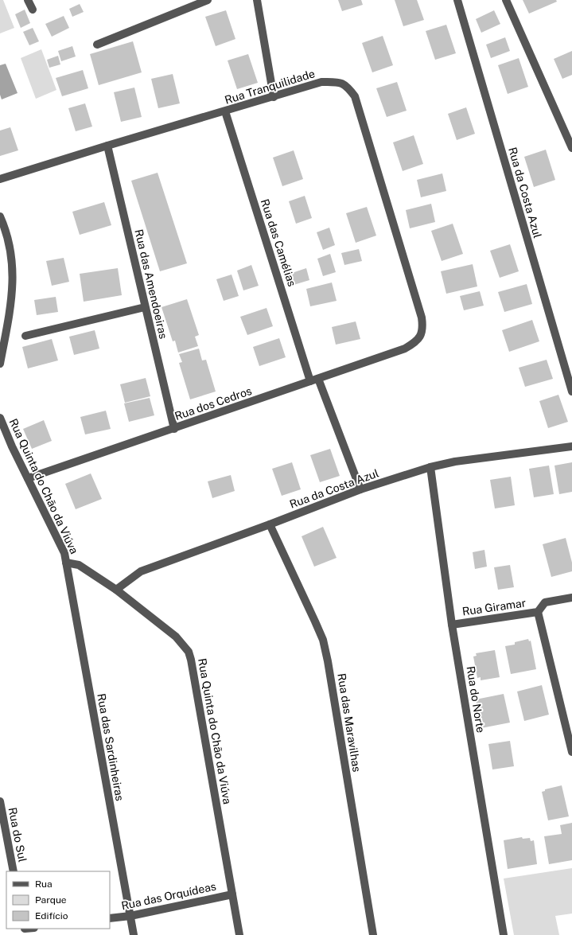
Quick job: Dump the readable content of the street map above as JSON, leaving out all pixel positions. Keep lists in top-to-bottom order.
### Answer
{
  "streets": {
    "street": [
      "Rua Tranquilidade",
      "Rua da Costa Azul",
      "Rua das Camélias",
      "Rua das Amendoeiras",
      "Rua dos Cedros",
      "Rua Quinta do Chão da Viúva",
      "Rua Giramar",
      "Rua do Norte",
      "Rua das Maravilhas",
      "Rua das Sardinheiras",
      "Rua do Sul",
      "Rua das Orquídeas"
    ]
  },
  "crossings": [
    ["Rua Tranquilidade", "Rua das Camélias"],
    ["Rua Tranquilidade", "Rua das Amendoeiras"],
    ["Rua Tranquilidade", "Rua dos Cedros"],
    ["Rua da Costa Azul", "Rua das Camélias"],
    ["Rua da Costa Azul", "Rua Quinta do Chão da Viúva"],
    ["Rua da Costa Azul", "Rua do Norte"],
    ["Rua da Costa Azul", "Rua das Maravilhas"],
    ["Rua das Camélias", "Rua dos Cedros"],
    ["Rua das Amendoeiras", "Rua dos Cedros"],
    ["Rua dos Cedros", "Rua Quinta do Chão da Viúva"],
    ["Rua Quinta do Chão da Viúva", "Rua das Sardinheiras"],
    ["Rua Quinta do Chão da Viúva", "Rua das Orquídeas"],
    ["Rua Giramar", "Rua do Norte"],
    ["Rua das Sardinheiras", "Rua das Orquídeas"]
  ],
  "legend": ["Rua", "Parque", "Edifício"]
}
